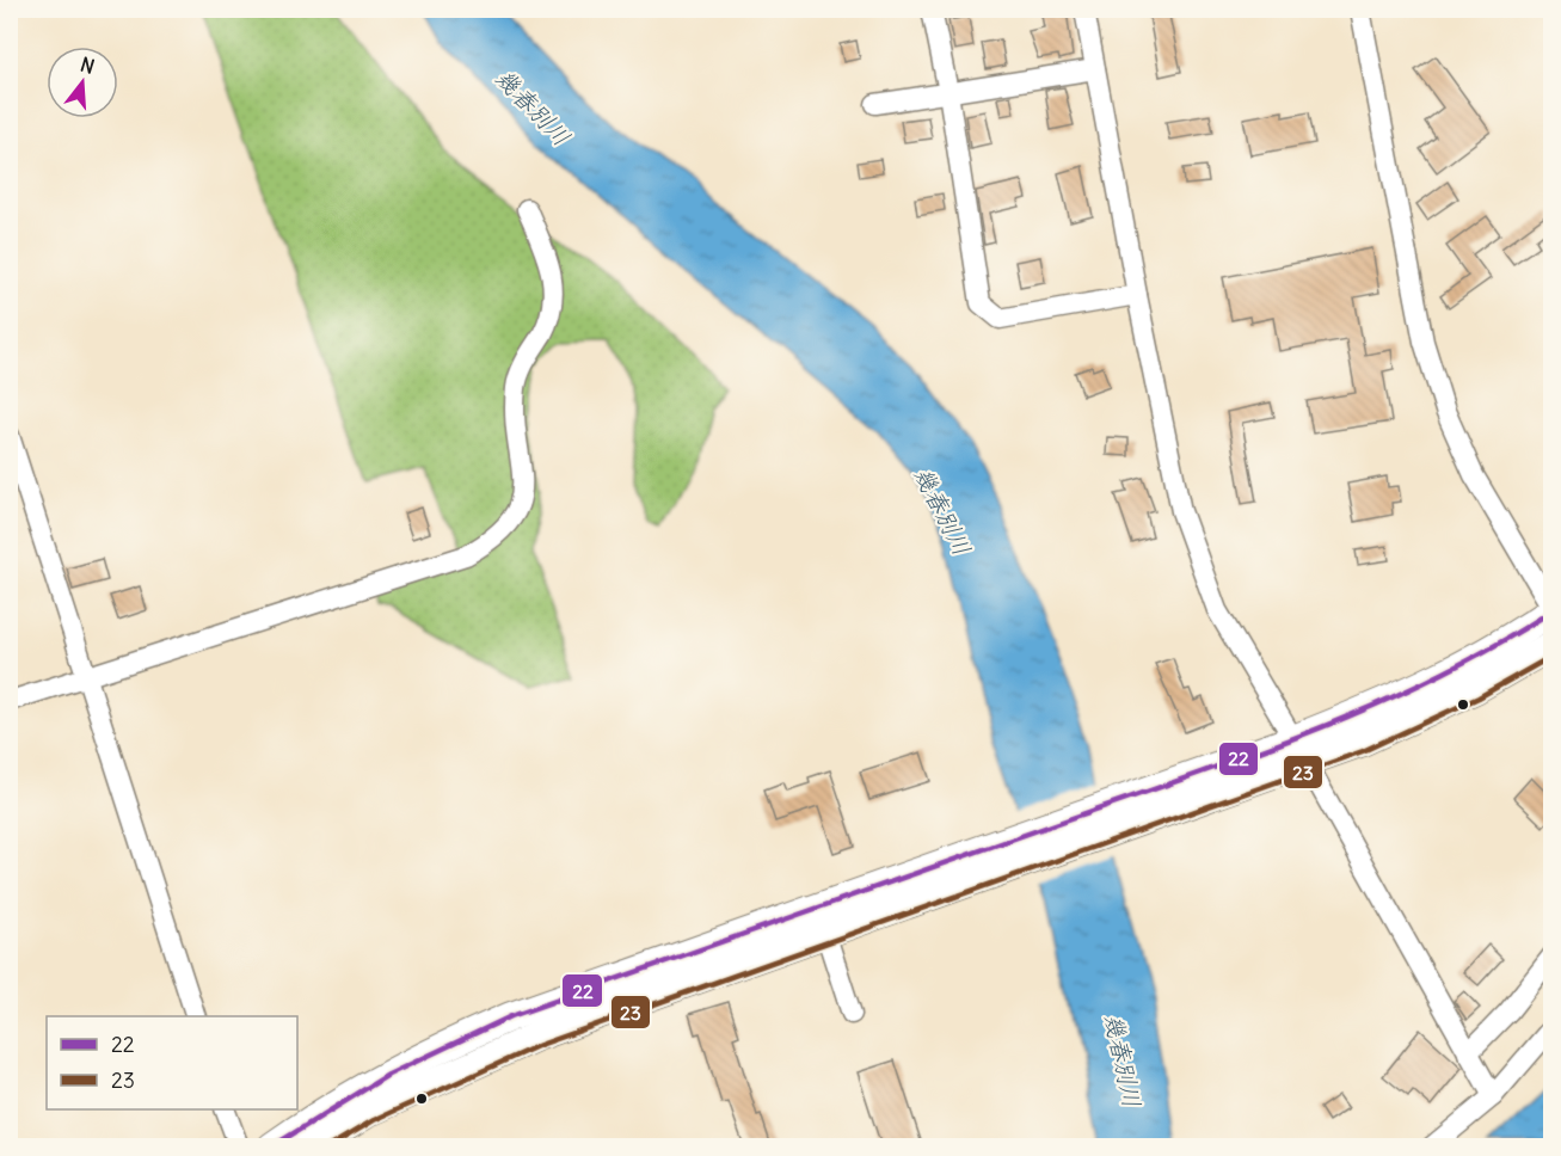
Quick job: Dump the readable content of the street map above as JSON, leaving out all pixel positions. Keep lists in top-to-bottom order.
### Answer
{
  "water": ["幾春別川"],
  "lines": ["transit line 22", "transit line 23"],
  "legend": ["22", "23"],
  "north": "top"
}
